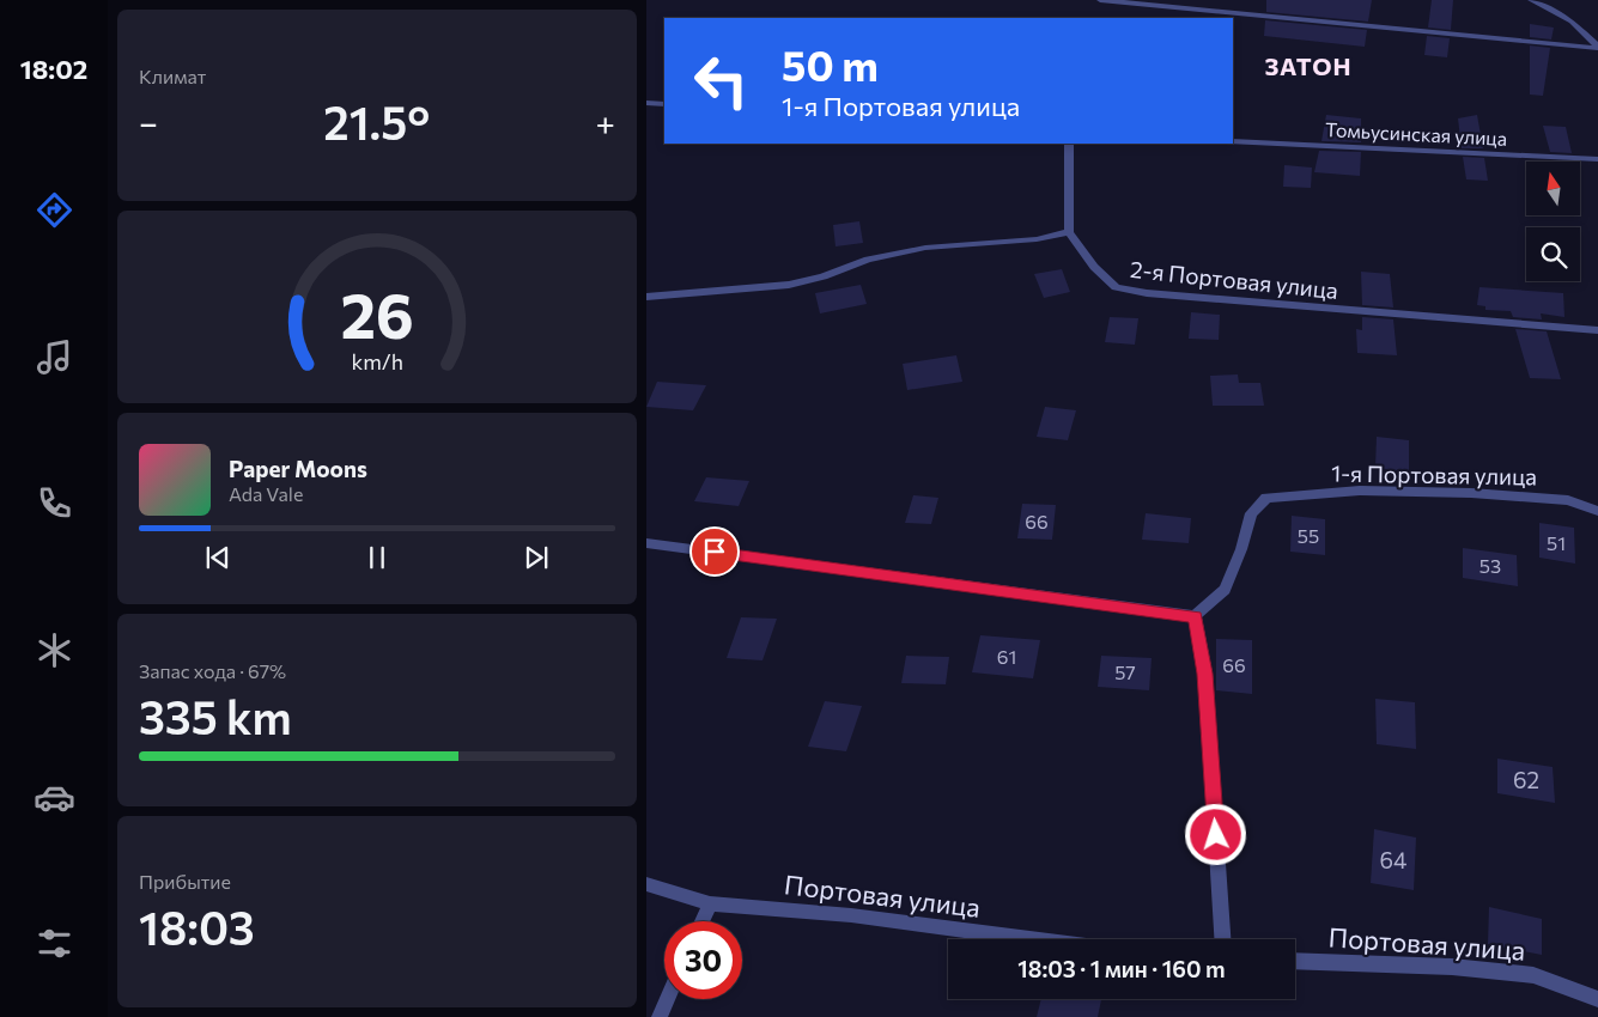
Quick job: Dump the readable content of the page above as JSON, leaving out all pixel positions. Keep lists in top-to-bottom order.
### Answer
{
  "streets": {
    "street": [
      "Томьусинская улица",
      "2-я Портовая улица",
      "1-я Портовая улица",
      "Портовая улица"
    ]
  },
  "districts": ["ЗАТОН"],
  "house_numbers": [
    "66",
    "55",
    "51",
    "53",
    "61",
    "66",
    "57",
    "62",
    "64"
  ],
  "north": "top",
  "page": {
    "tabs": "18:02",
    "tile": [
      "Климат",
      ["Запас хода · 67%", "335 km"],
      ["Прибытие", "18:03"]
    ],
    "turn": ["50 m", "1-я Портовая улица"],
    "heat": ["−", "21.5°", "+"],
    "song": ["Paper Moons", "Ada Vale"],
    "limit": "30",
    "trip": "18:03 · 1 мин · 160 m",
    "gauge": ["26", "km/h"]
  }
}
